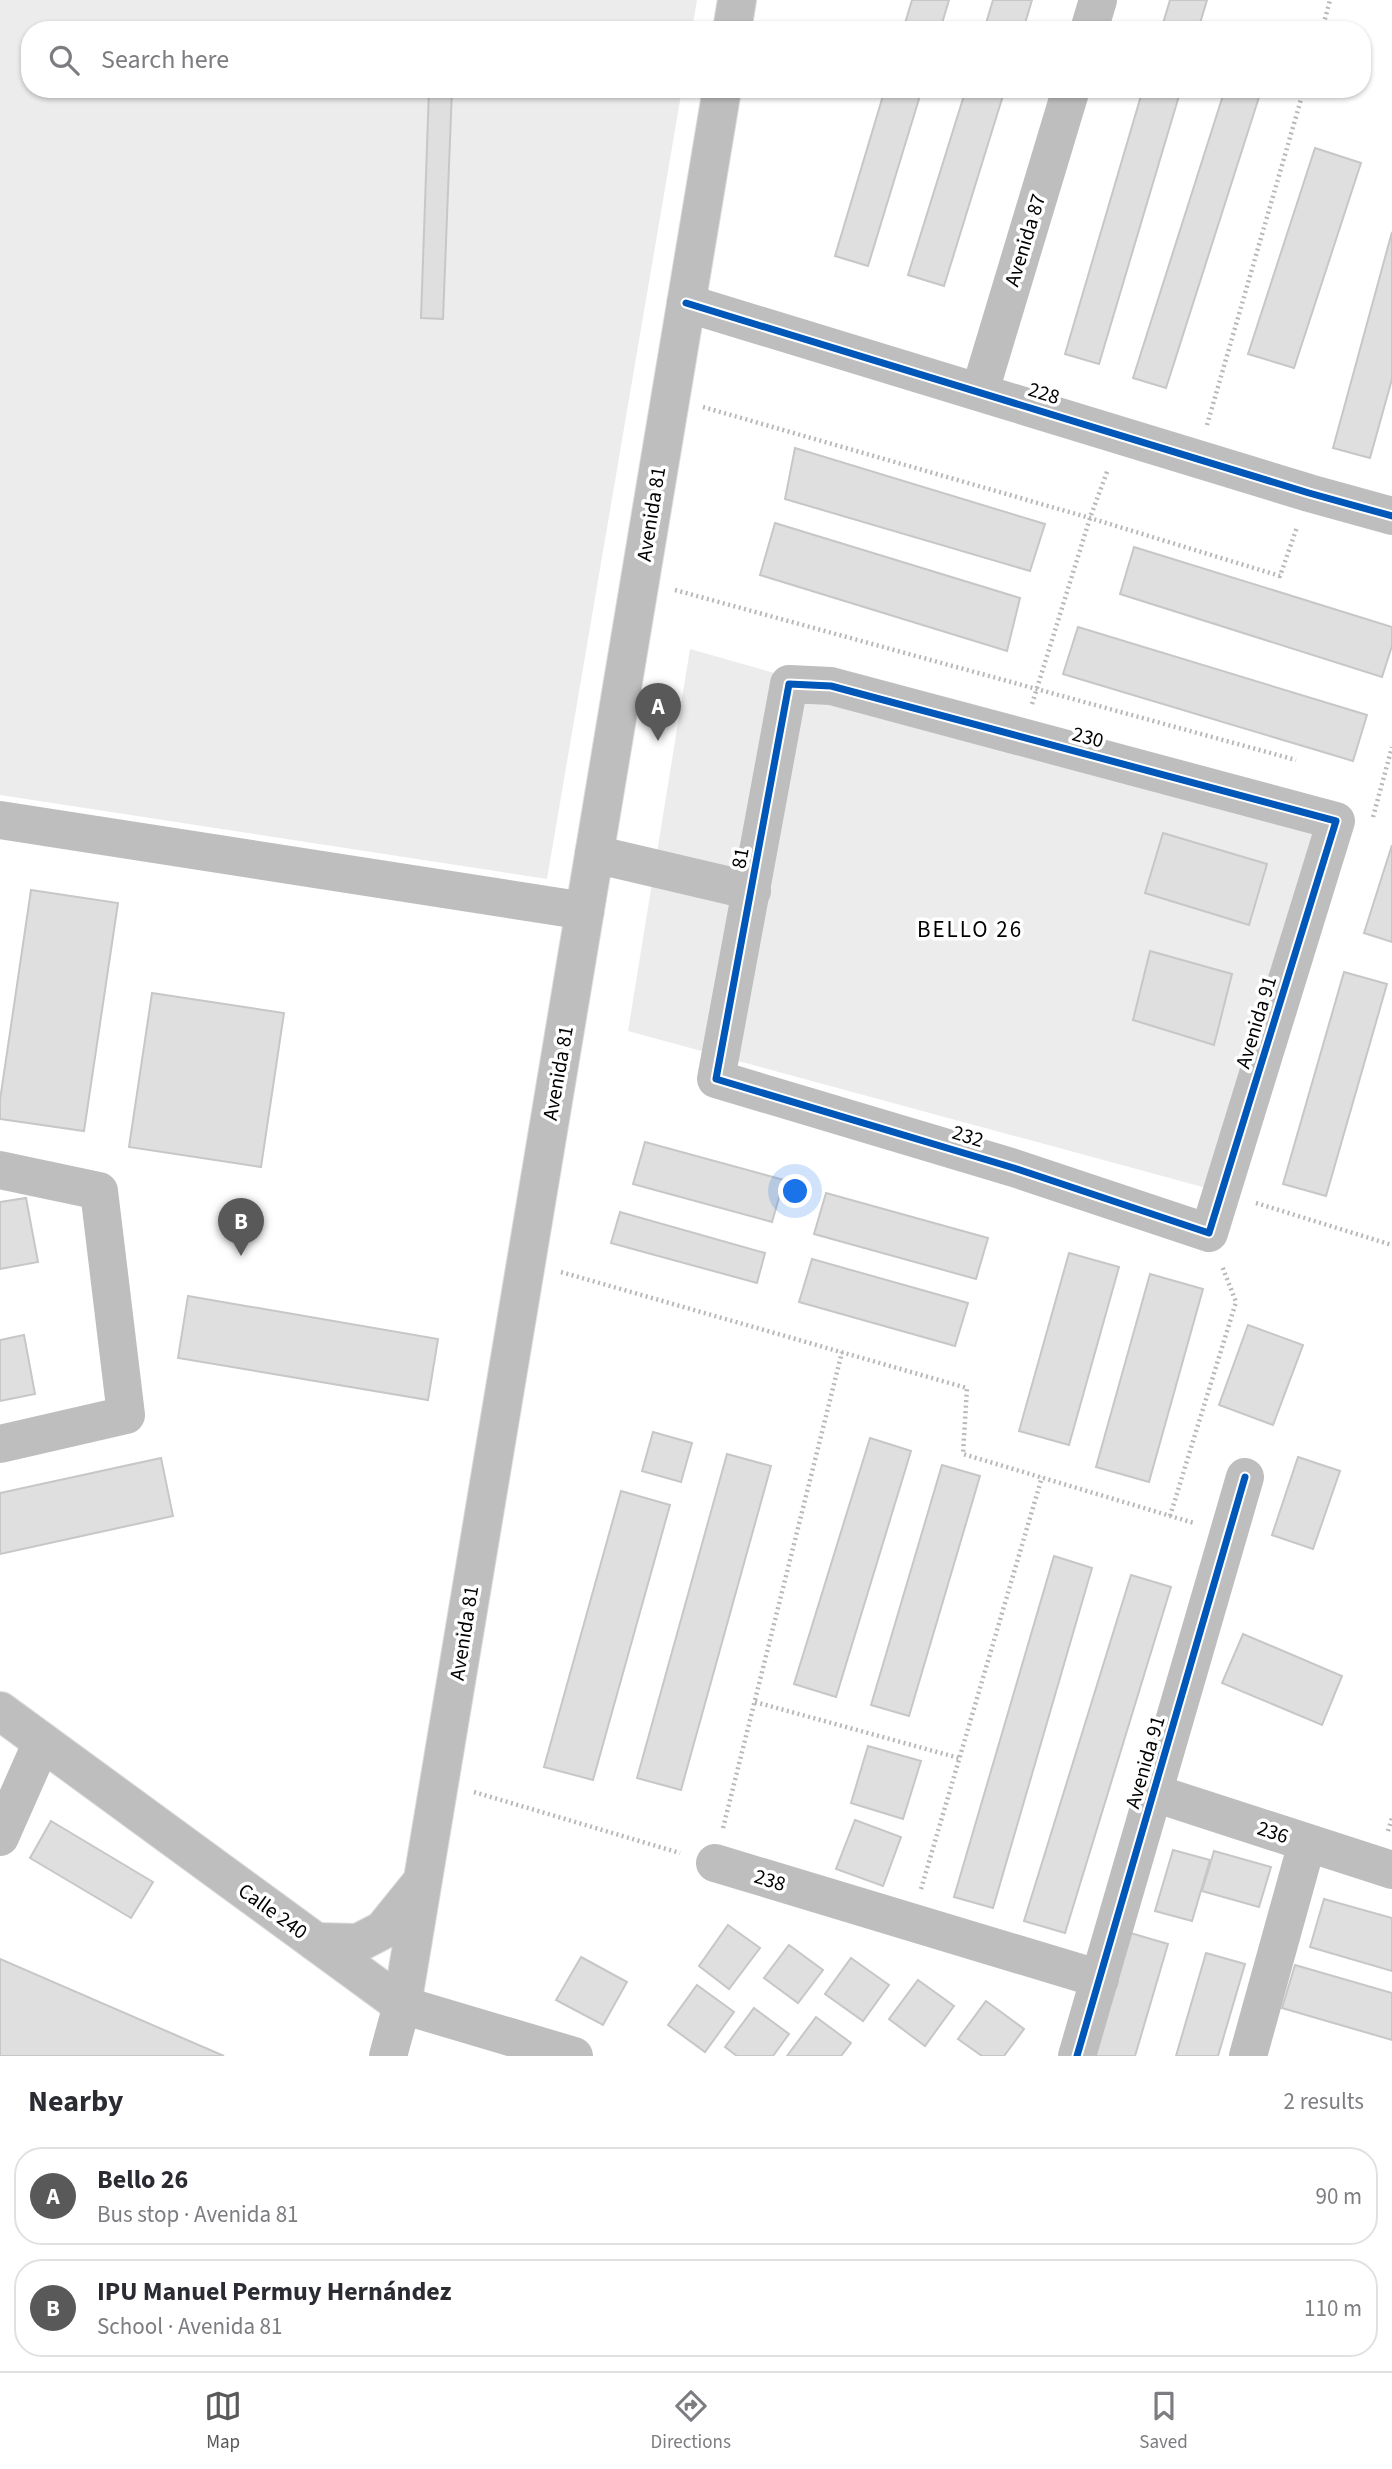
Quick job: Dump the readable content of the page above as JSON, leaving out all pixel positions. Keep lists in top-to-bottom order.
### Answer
{
  "streets": {
    "street": [
      "Avenida 87",
      "228",
      "Avenida 81",
      "230",
      "81",
      "Avenida 91",
      "232",
      "236",
      "238",
      "Calle 240"
    ]
  },
  "crossings": [
    ["Avenida 87", "228"],
    ["228", "Avenida 81"],
    ["Avenida 81", "Calle 240"],
    ["230", "81"],
    ["230", "Avenida 91"],
    ["81", "232"],
    ["Avenida 91", "232"],
    ["Avenida 91", "236"],
    ["Avenida 91", "238"]
  ],
  "districts": ["BELLO 26"],
  "page": {
    "search": "Search here",
    "pins": ["A", "B"],
    "heading": ["Nearby", "2 results"],
    "list": [
      {
        "mark": "A",
        "name": "Bello 26",
        "note": "Bus stop · Avenida 81",
        "value": "90 m"
      },
      {
        "mark": "B",
        "name": "IPU Manuel Permuy Hernández",
        "note": "School · Avenida 81",
        "value": "110 m"
      }
    ],
    "nav": ["Map", "Directions", "Saved"]
  }
}
